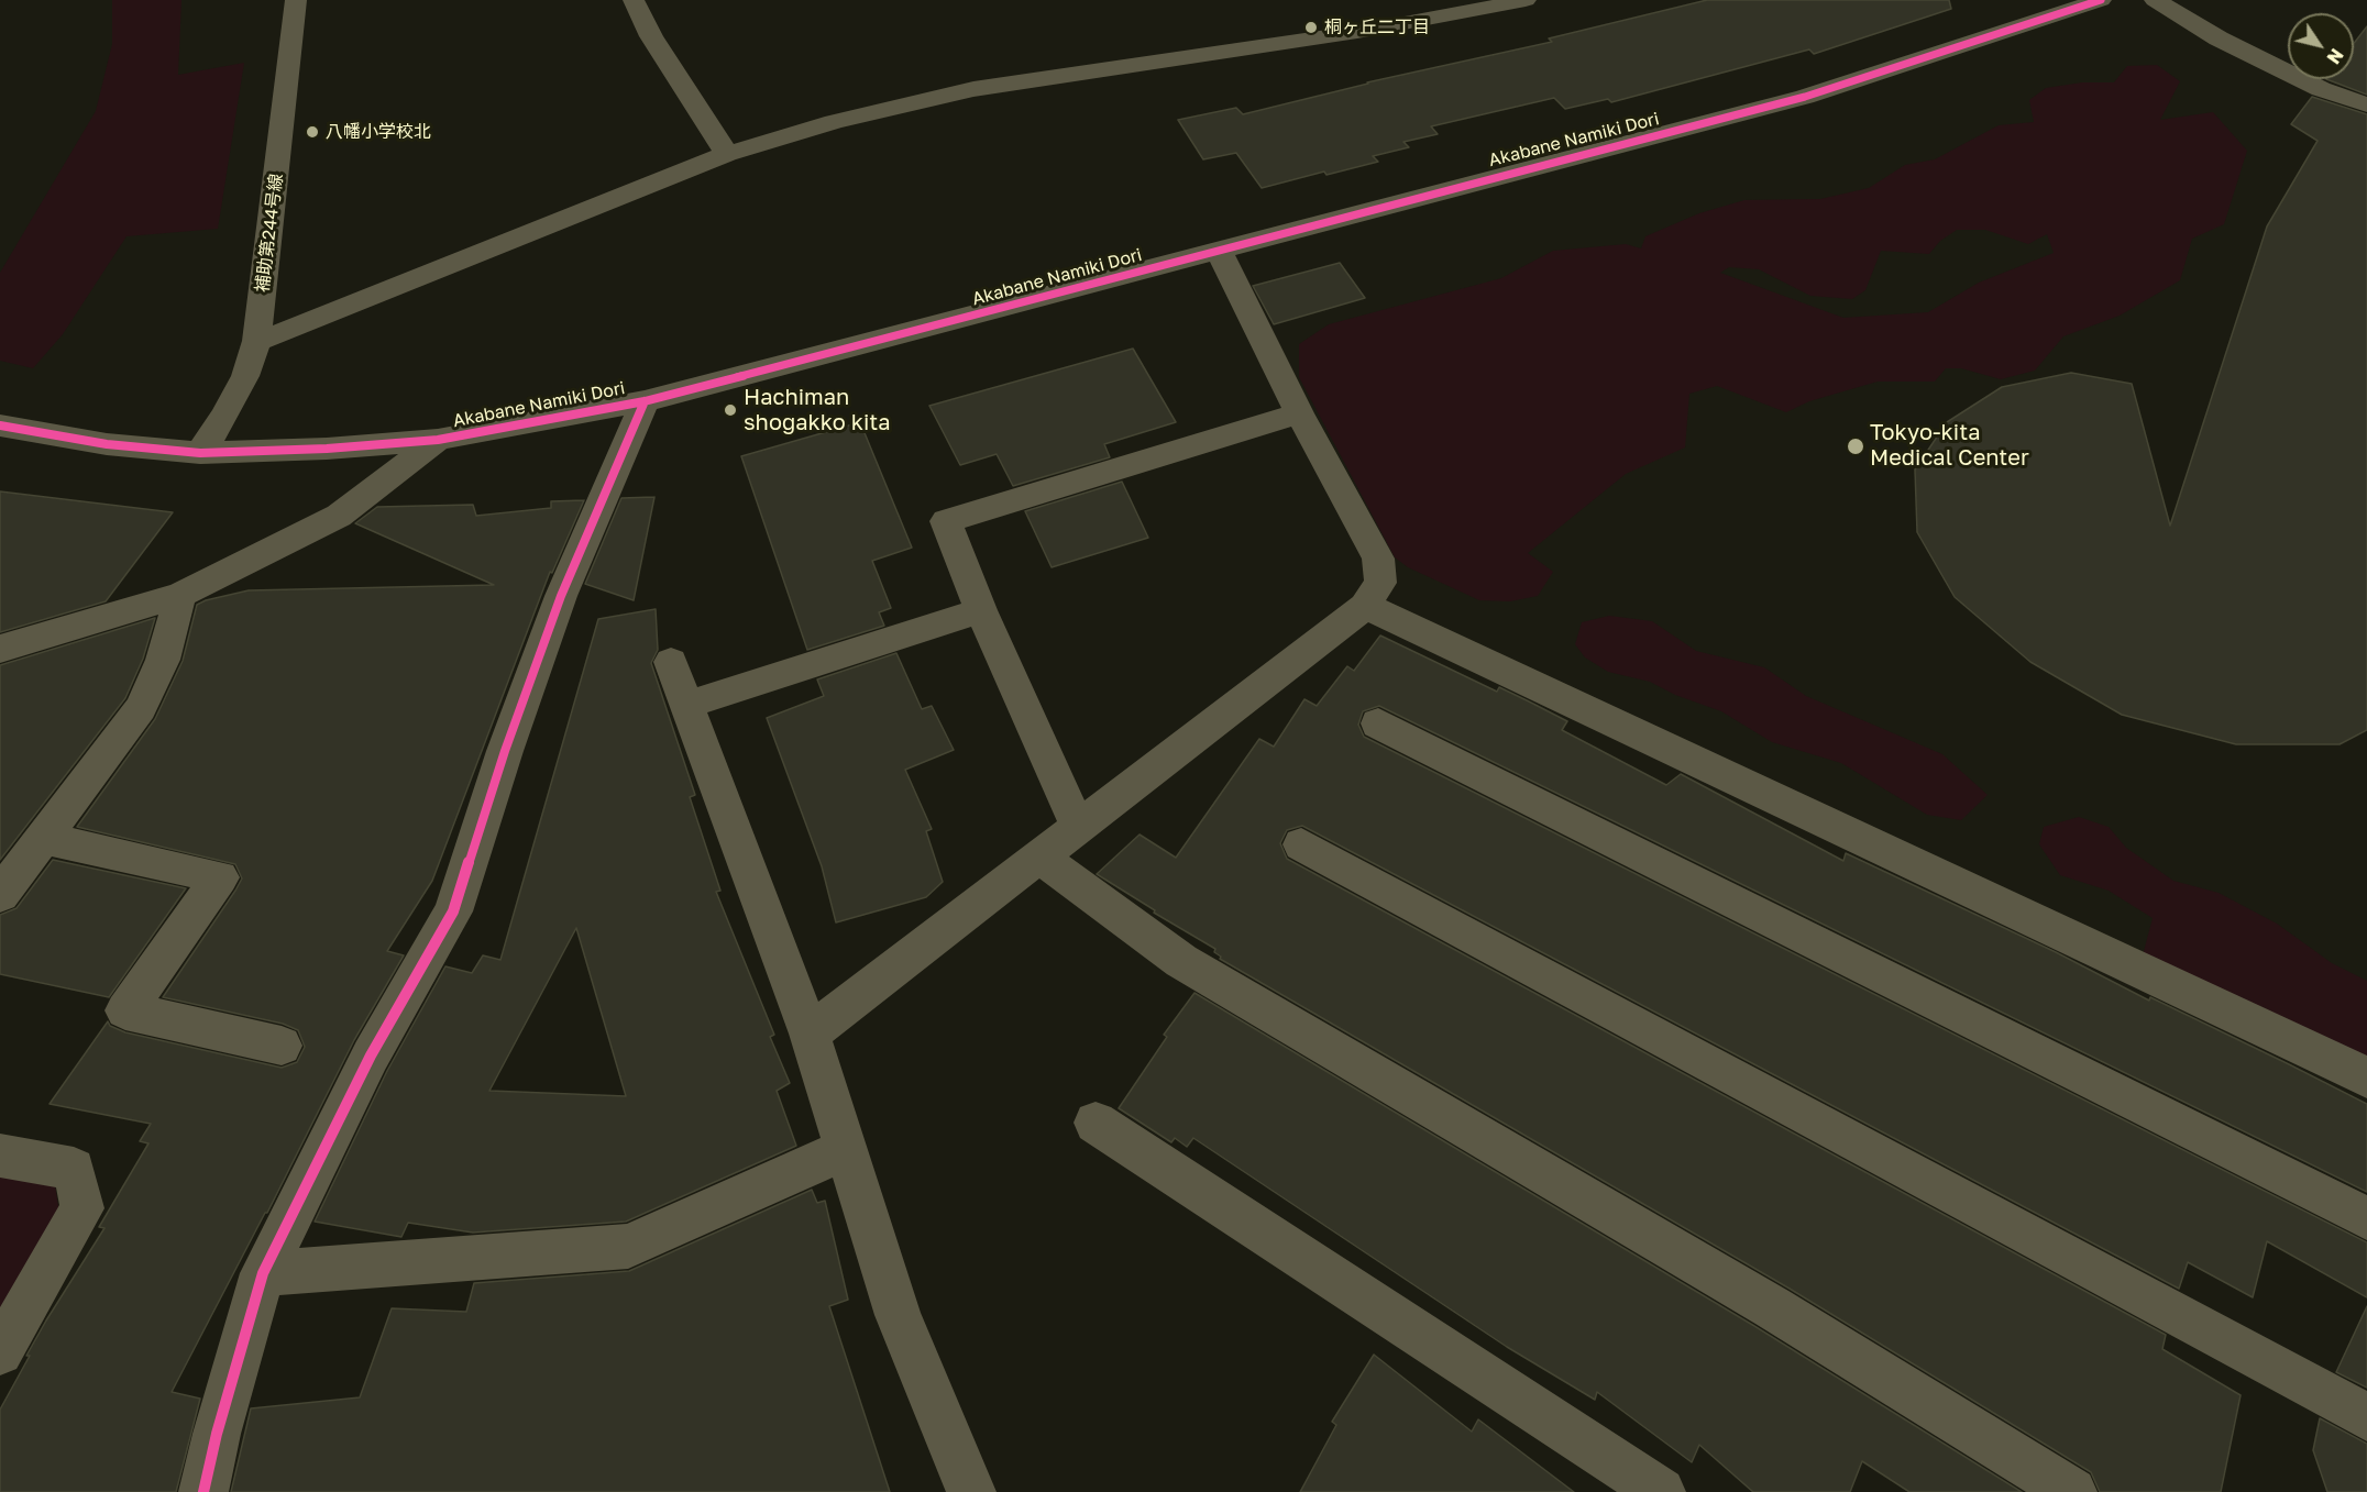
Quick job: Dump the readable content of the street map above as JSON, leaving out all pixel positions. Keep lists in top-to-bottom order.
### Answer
{
  "streets": {
    "street": ["Akabane Namiki Dori", "補助第244号線"]
  },
  "crossings": [
    ["Akabane Namiki Dori", "補助第244号線"]
  ],
  "places": [
    "桐ヶ丘二丁目",
    "八幡小学校北",
    "Hachiman shogakko kita",
    "Tokyo-kita Medical Center"
  ],
  "north": "bottom right"
}
